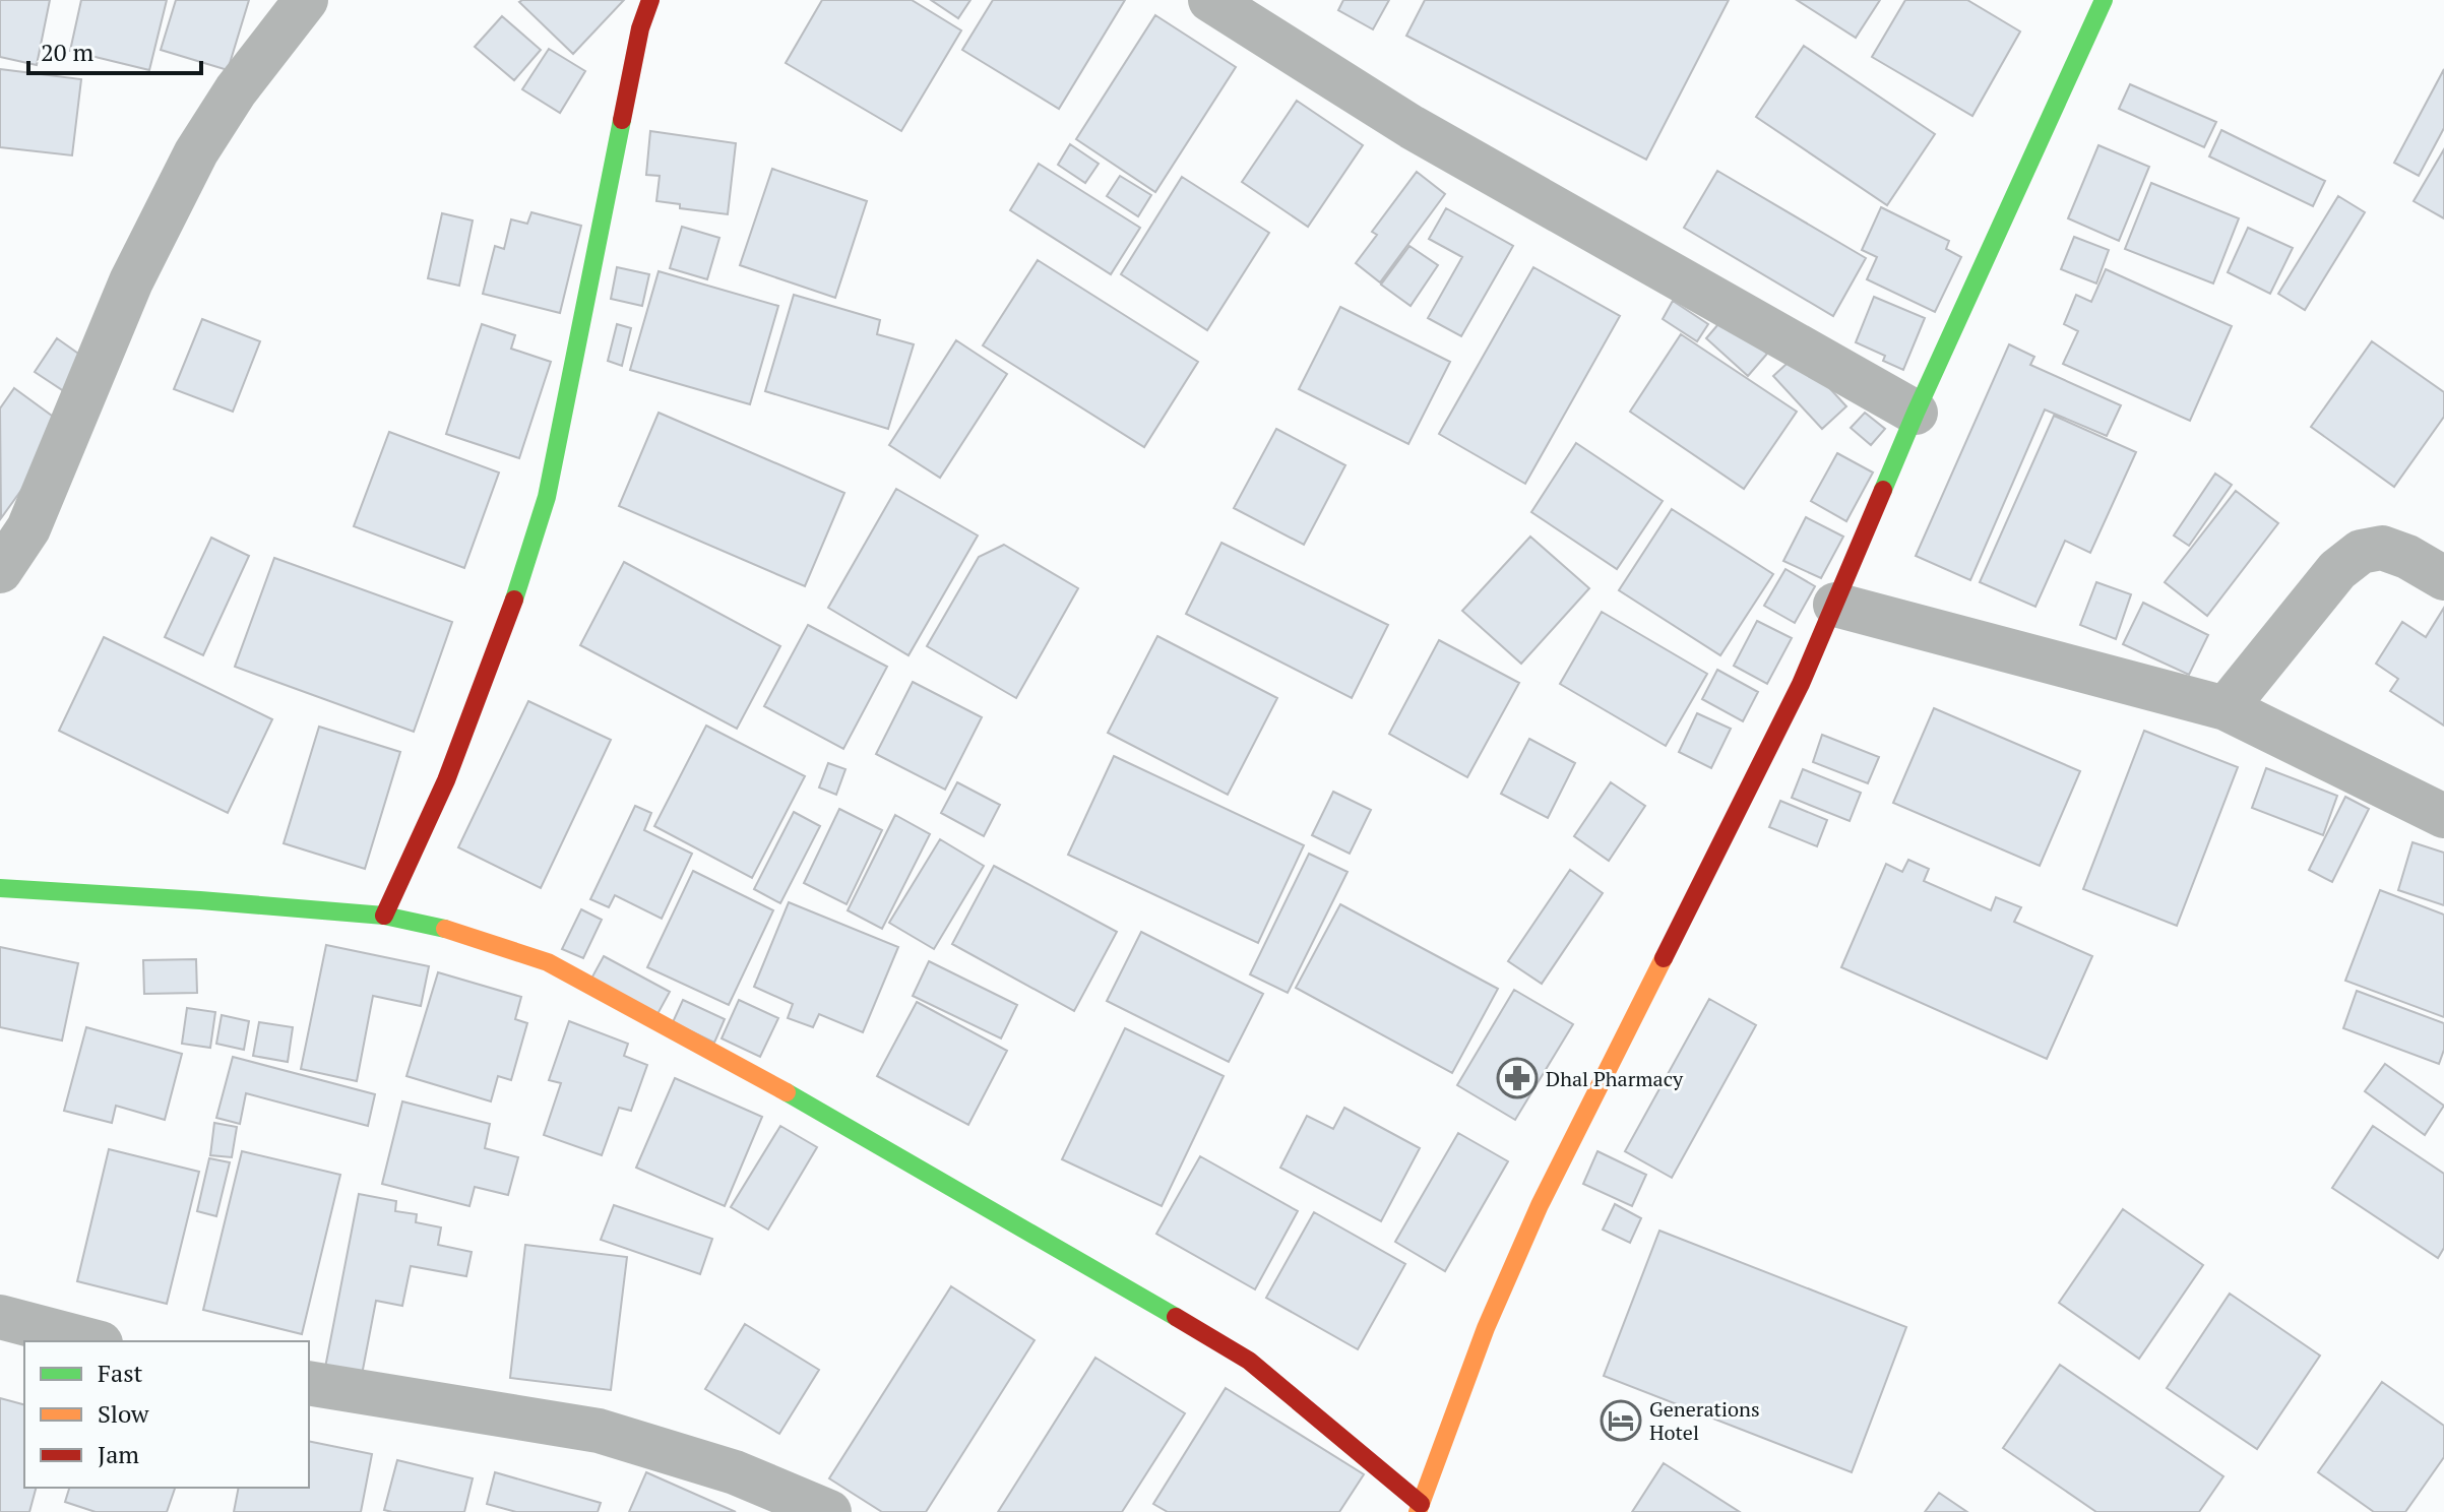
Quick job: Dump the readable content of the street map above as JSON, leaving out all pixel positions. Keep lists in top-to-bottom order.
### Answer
{
  "places": {
    "pharmacy": ["Dhal Pharmacy"],
    "hotel": ["Generations Hotel"]
  },
  "legend": ["Fast", "Slow", "Jam"],
  "scale_bar": "20 m"
}
